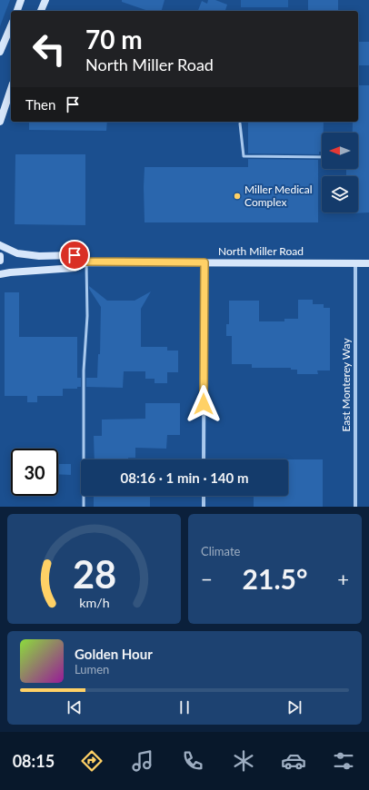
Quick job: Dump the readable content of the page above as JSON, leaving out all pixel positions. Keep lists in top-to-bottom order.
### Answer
{
  "streets": {
    "street": ["North Miller Road", "East Monterey Way"]
  },
  "crossings": [
    ["North Miller Road", "East Monterey Way"]
  ],
  "places": ["Miller Medical Complex"],
  "north": "left",
  "page": {
    "turn": ["70 m", "North Miller Road"],
    "then": "Then",
    "limit": "30",
    "trip": "08:16 · 1 min · 140 m",
    "tile": "Climate",
    "heat": ["−", "21.5°", "+"],
    "song": ["Golden Hour", "Lumen"],
    "tabs": "08:15",
    "gauge": ["28", "km/h"]
  }
}
